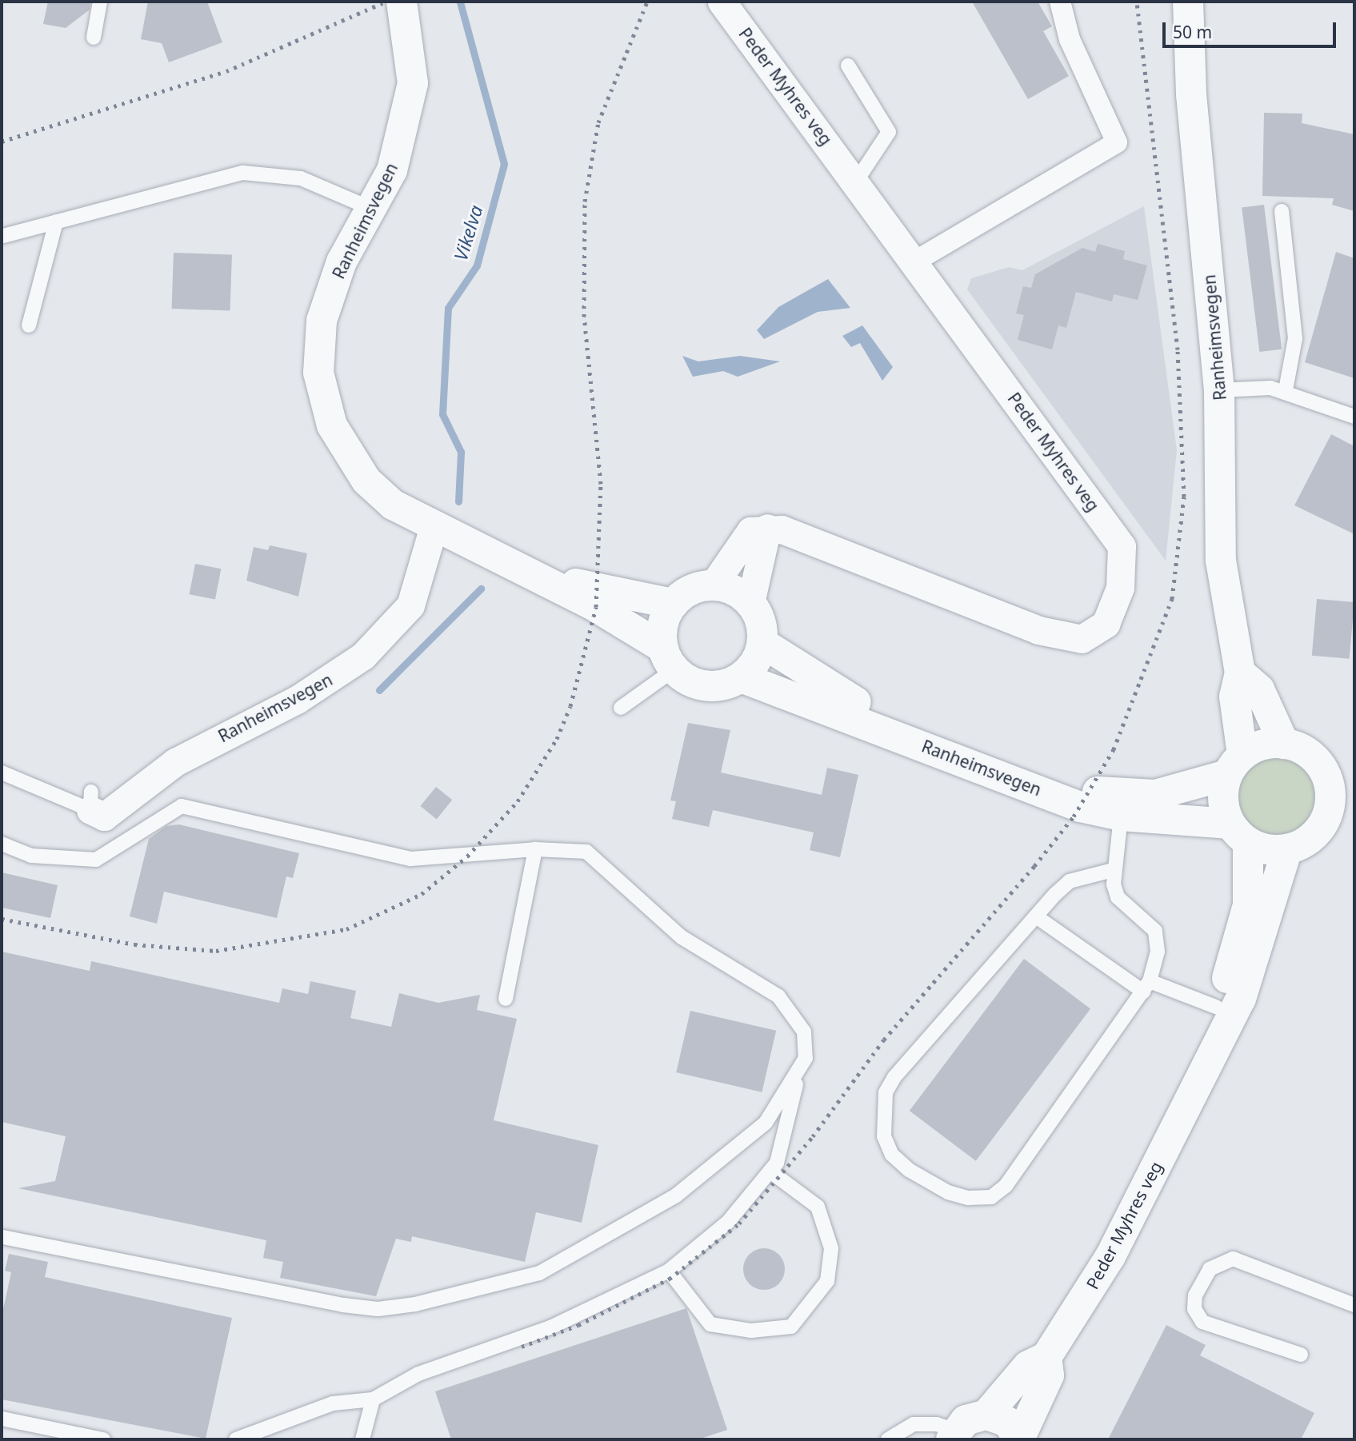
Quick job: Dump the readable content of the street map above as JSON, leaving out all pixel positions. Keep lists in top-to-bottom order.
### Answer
{
  "streets": {
    "street": ["Peder Myhres veg", "Ranheimsvegen"]
  },
  "crossings": [
    ["Peder Myhres veg", "Ranheimsvegen"]
  ],
  "water": ["Vikelva"],
  "scale_bar": "50 m"
}
